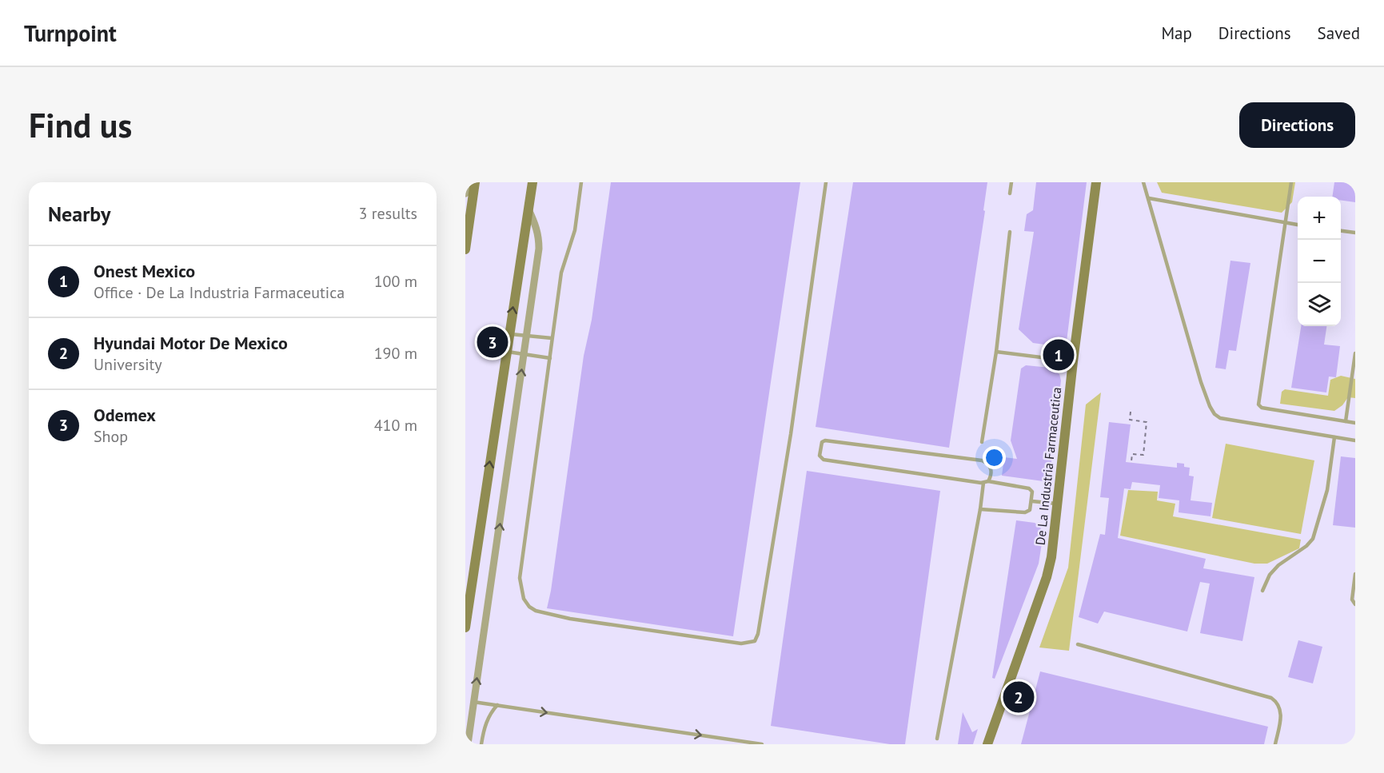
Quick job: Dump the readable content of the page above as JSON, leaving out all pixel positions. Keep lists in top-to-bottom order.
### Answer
{
  "streets": {
    "main road": ["De La Industria Farmaceutica"]
  },
  "page": {
    "header": "Turnpoint",
    "nav": ["Map", "Directions", "Saved"],
    "buttons": "Directions",
    "title": "Find us",
    "heading": ["Nearby", "3 results"],
    "map_buttons": ["+", "−"],
    "list": [
      {
        "mark": "1",
        "name": "Onest Mexico",
        "note": "Office · De La Industria Farmaceutica",
        "value": "100 m"
      },
      {
        "mark": "2",
        "name": "Hyundai Motor De Mexico",
        "note": "University",
        "value": "190 m"
      },
      {
        "mark": "3",
        "name": "Odemex",
        "note": "Shop",
        "value": "410 m"
      }
    ],
    "pins": ["3", "1", "2"]
  }
}
